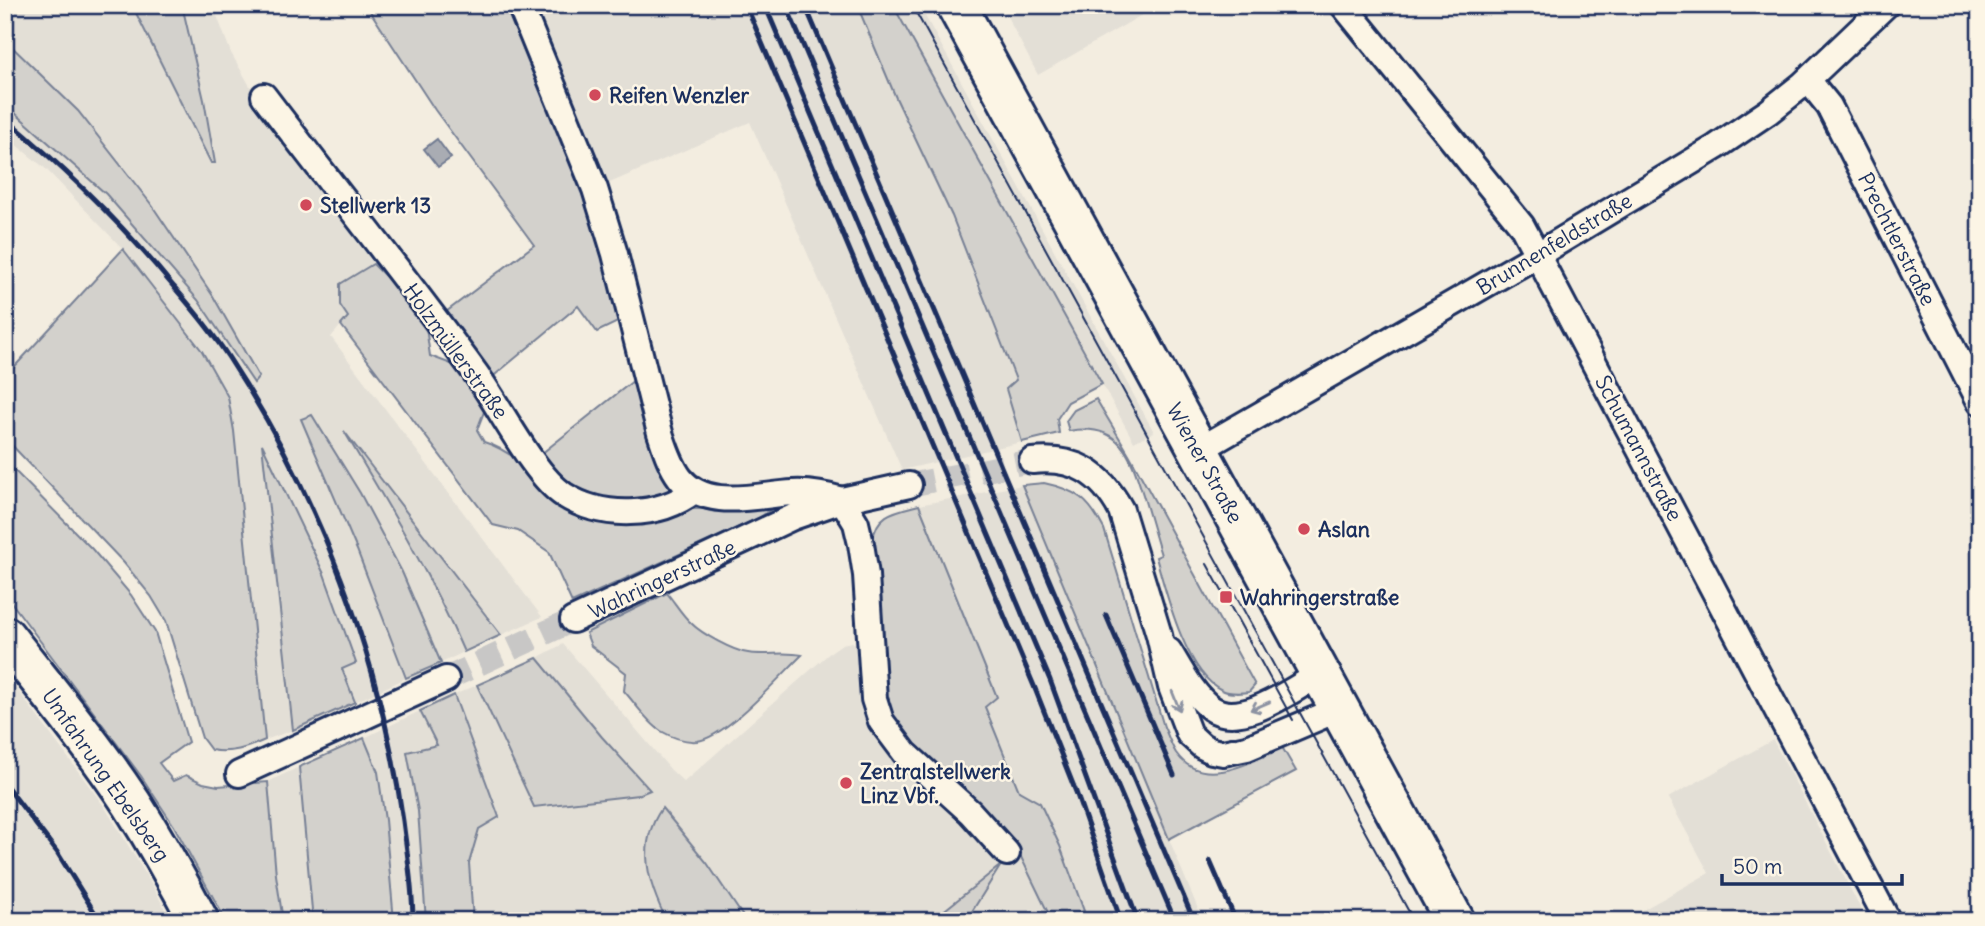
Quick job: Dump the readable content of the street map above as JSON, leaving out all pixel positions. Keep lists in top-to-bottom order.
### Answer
{
  "streets": {
    "main road": ["Wiener Straße", "Umfahrung Ebelsberg"],
    "street": [
      "Prechtlerstraße",
      "Brunnenfeldstraße",
      "Holzmüllerstraße",
      "Schumannstraße",
      "Wahringerstraße"
    ]
  },
  "crossings": [
    ["Prechtlerstraße", "Brunnenfeldstraße"],
    ["Brunnenfeldstraße", "Schumannstraße"],
    ["Brunnenfeldstraße", "Wiener Straße"]
  ],
  "places": {
    "other": [
      "Reifen Wenzler",
      "Stellwerk 13",
      "Aslan",
      "Zentralstellwerk Linz Vbf."
    ],
    "transit": ["Wahringerstraße"]
  },
  "scale_bar": "50 m"
}
